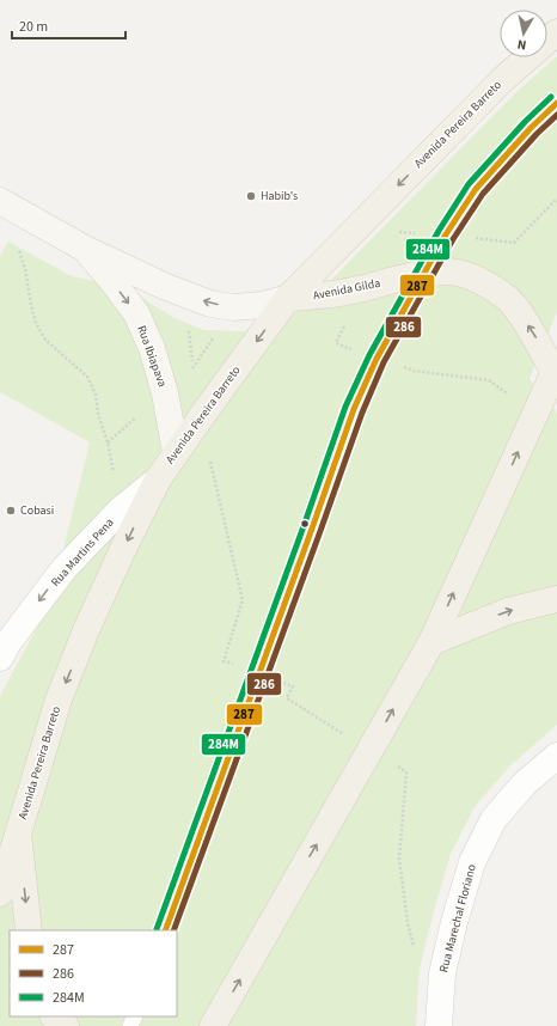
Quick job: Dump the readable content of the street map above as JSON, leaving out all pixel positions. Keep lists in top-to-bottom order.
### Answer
{
  "streets": {
    "main road": ["Avenida Pereira Barreto", "Avenida Gilda", "Rua Ibiapava"],
    "street": ["Rua Martins Pena", "Rua Marechal Floriano"]
  },
  "crossings": [
    ["Avenida Pereira Barreto", "Avenida Gilda"],
    ["Avenida Pereira Barreto", "Rua Ibiapava"],
    ["Avenida Pereira Barreto", "Rua Martins Pena"],
    ["Avenida Gilda", "Rua Ibiapava"]
  ],
  "one_way": ["Avenida Pereira Barreto", "Avenida Gilda", "Rua Martins Pena"],
  "places": ["Habib's", "Cobasi"],
  "lines": ["transit line 284M", "transit line 287", "transit line 286"],
  "legend": ["287", "286", "284M"],
  "scale_bar": "20 m",
  "north": "bottom"
}
